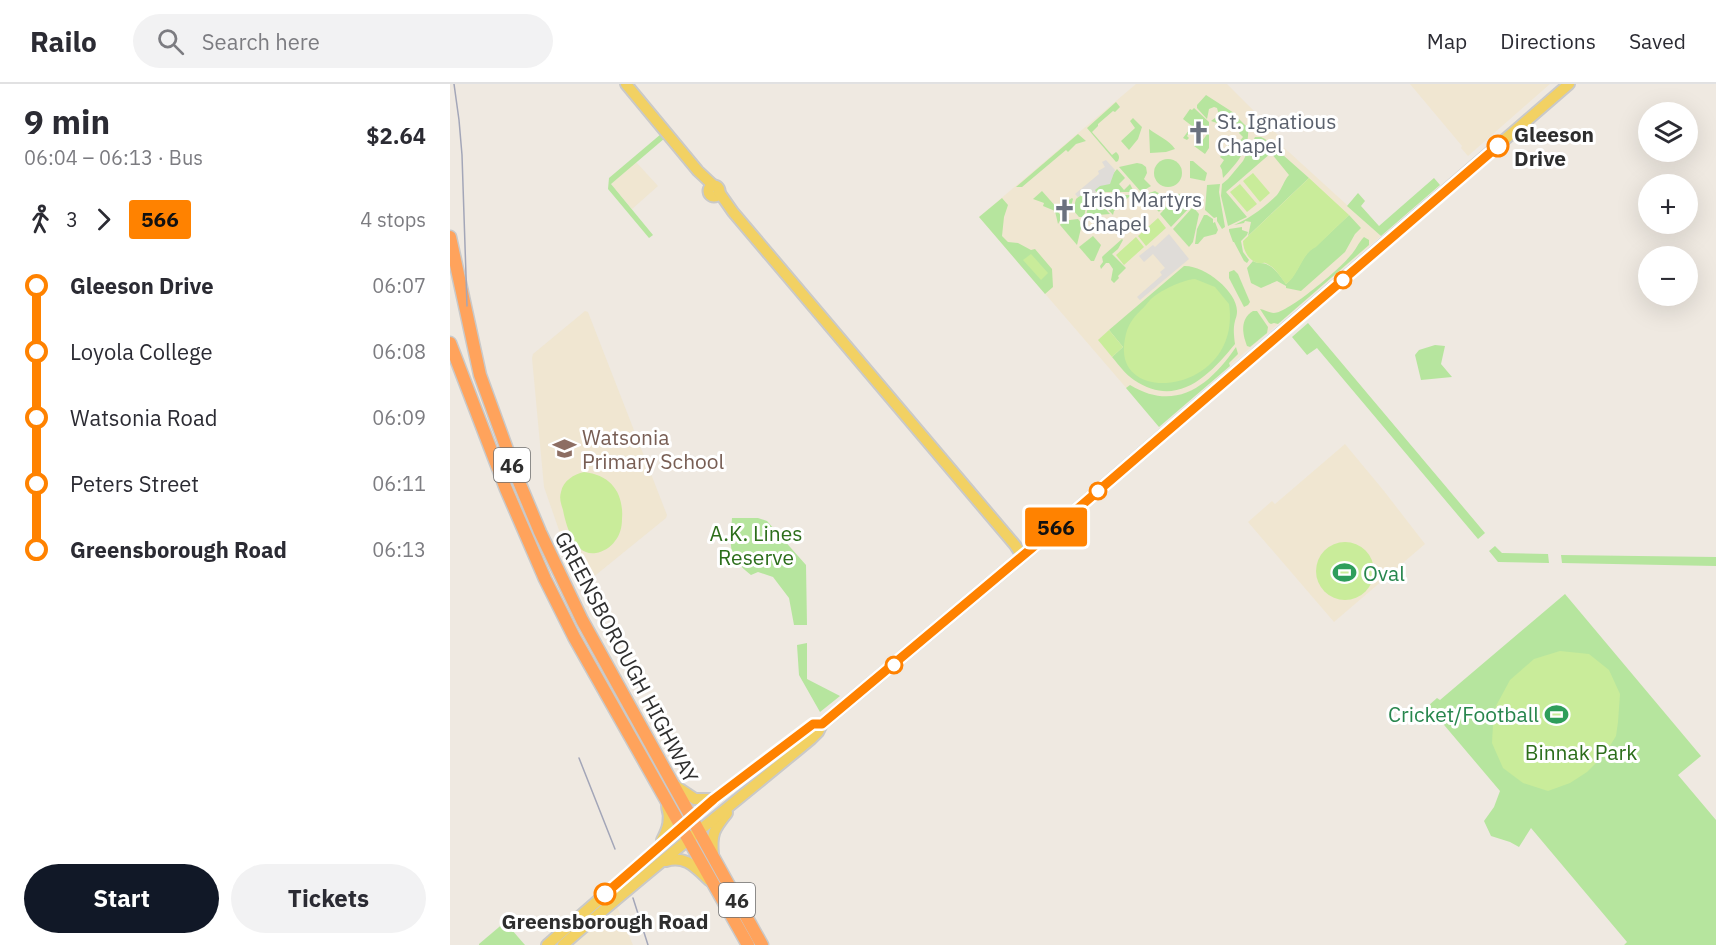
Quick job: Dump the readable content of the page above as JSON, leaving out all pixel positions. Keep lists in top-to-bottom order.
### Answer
{
  "streets": {
    "highway": ["46", "GREENSBOROUGH HIGHWAY"]
  },
  "crossings": [
    ["46", "GREENSBOROUGH HIGHWAY"]
  ],
  "parks": ["A.K. Lines Reserve", "Binnak Park"],
  "places": {
    "church": ["St. Ignatious Chapel", "Irish Martyrs Chapel"],
    "other": ["Gleeson Drive", "Greensborough Road"],
    "school or university": ["Watsonia Primary School"],
    "sports": ["Oval", "Cricket/Football"]
  },
  "lines": ["bus line 566"],
  "page": {
    "header": "Railo",
    "search": "Search here",
    "nav": ["Map", "Directions", "Saved"],
    "heading": ["9 min", "06:04 – 06:13 · Bus", "$2.64"],
    "on_map": "566",
    "map_buttons": ["+", "−"],
    "legs": ["3", "566", "4 stops"],
    "list": [
      {
        "name": "Gleeson Drive",
        "value": "06:07"
      },
      {
        "name": "Loyola College",
        "value": "06:08"
      },
      {
        "name": "Watsonia Road",
        "value": "06:09"
      },
      {
        "name": "Peters Street",
        "value": "06:11"
      },
      {
        "name": "Greensborough Road",
        "value": "06:13"
      }
    ],
    "buttons": ["Start", "Tickets"]
  }
}
